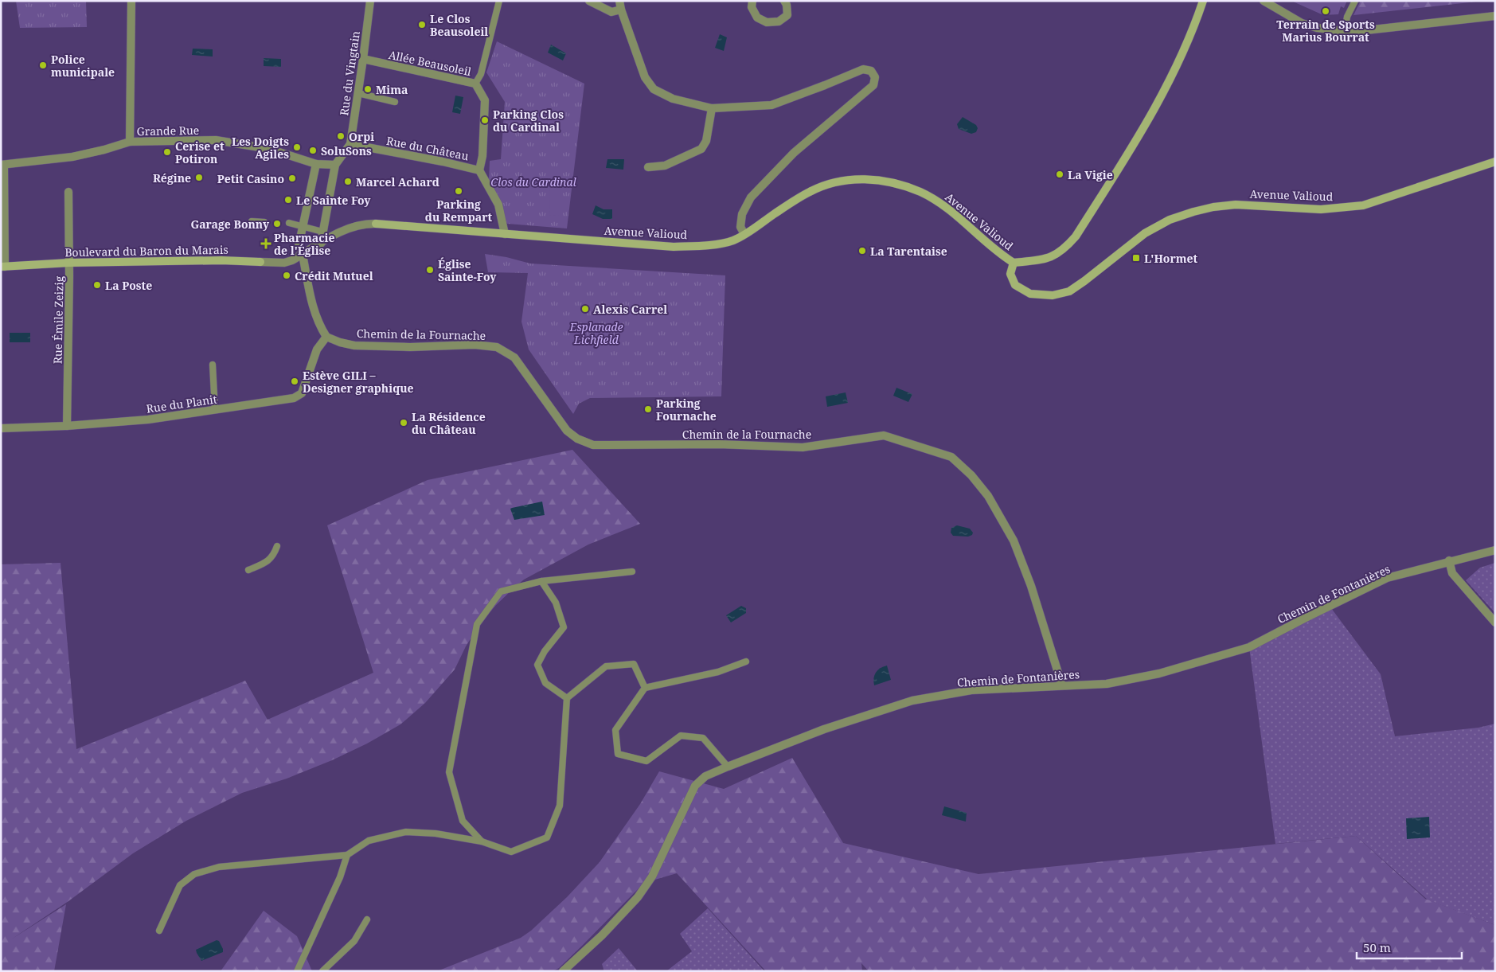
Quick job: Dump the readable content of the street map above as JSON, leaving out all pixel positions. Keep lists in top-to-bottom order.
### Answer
{
  "streets": {
    "main road": ["Avenue Valioud", "Boulevard du Baron du Marais"],
    "street": [
      "Allée Beausoleil",
      "Rue du Vingtain",
      "Grande Rue",
      "Rue du Château",
      "Rue Émile Zeizig",
      "Chemin de la Fournache",
      "Rue du Planit",
      "Chemin de Fontanières"
    ]
  },
  "crossings": [
    ["Allée Beausoleil", "Rue du Vingtain"],
    ["Allée Beausoleil", "Rue du Château"],
    ["Rue du Vingtain", "Rue du Château"],
    ["Rue du Château", "Avenue Valioud"],
    ["Avenue Valioud", "Boulevard du Baron du Marais"],
    ["Boulevard du Baron du Marais", "Rue Émile Zeizig"],
    ["Rue Émile Zeizig", "Rue du Planit"],
    ["Chemin de la Fournache", "Rue du Planit"],
    ["Chemin de la Fournache", "Chemin de Fontanières"]
  ],
  "parks": ["Clos du Cardinal", "Esplanade Lichfield"],
  "places": {
    "other": [
      "Terrain de Sports Marius Bourrat",
      "Le Clos Beausoleil",
      "Police municipale",
      "Mima",
      "Parking Clos du Cardinal",
      "Orpi",
      "Les Doigts Agiles",
      "SoluSons",
      "Cerise et Potiron",
      "La Vigie",
      "Régine",
      "Petit Casino",
      "Marcel Achard",
      "Parking du Rempart",
      "Le Sainte Foy",
      "Garage Bonny",
      "La Tarentaise",
      "Église Sainte-Foy",
      "Crédit Mutuel",
      "La Poste",
      "Alexis Carrel",
      "Estève GILI – Designer graphique",
      "Parking Fournache",
      "La Résidence du Château"
    ],
    "health": ["Pharmacie de l'Église"],
    "transit": ["L'Hormet"]
  },
  "scale_bar": "50 m"
}
